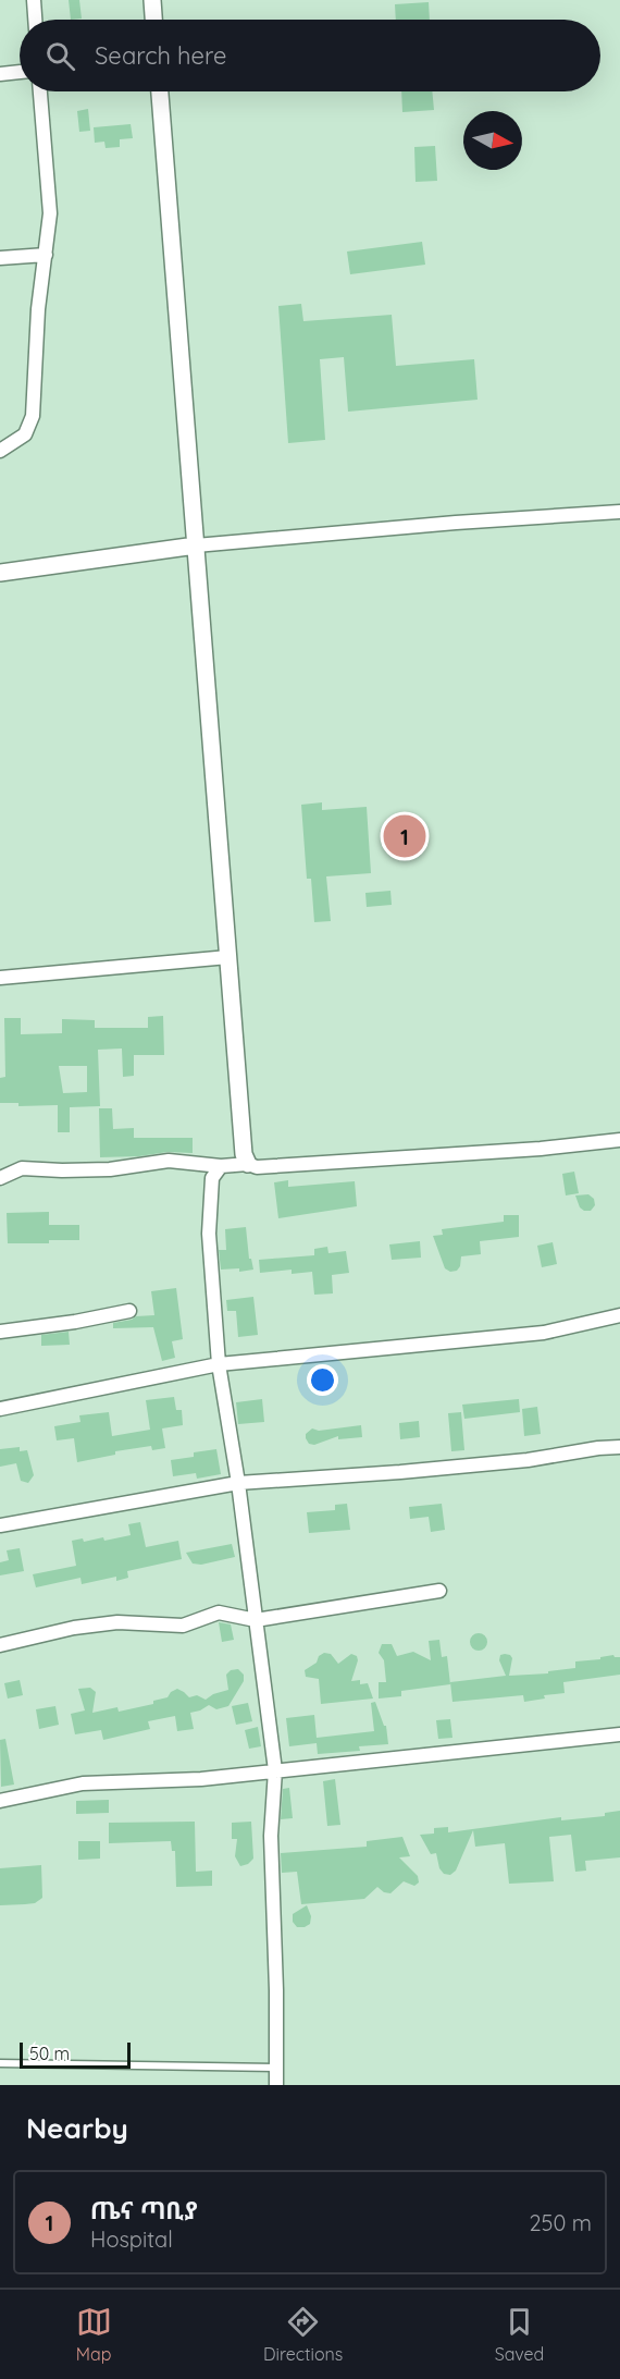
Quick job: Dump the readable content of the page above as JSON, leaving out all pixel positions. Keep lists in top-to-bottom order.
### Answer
{
  "scale_bar": "50 m",
  "north": "right",
  "page": {
    "search": "Search here",
    "pins": "1",
    "scale": "50 m",
    "heading": "Nearby",
    "list": [
      {
        "mark": "1",
        "name": "ጤና ጣቢያ",
        "note": "Hospital",
        "value": "250 m"
      }
    ],
    "nav": ["Map", "Directions", "Saved"]
  }
}
